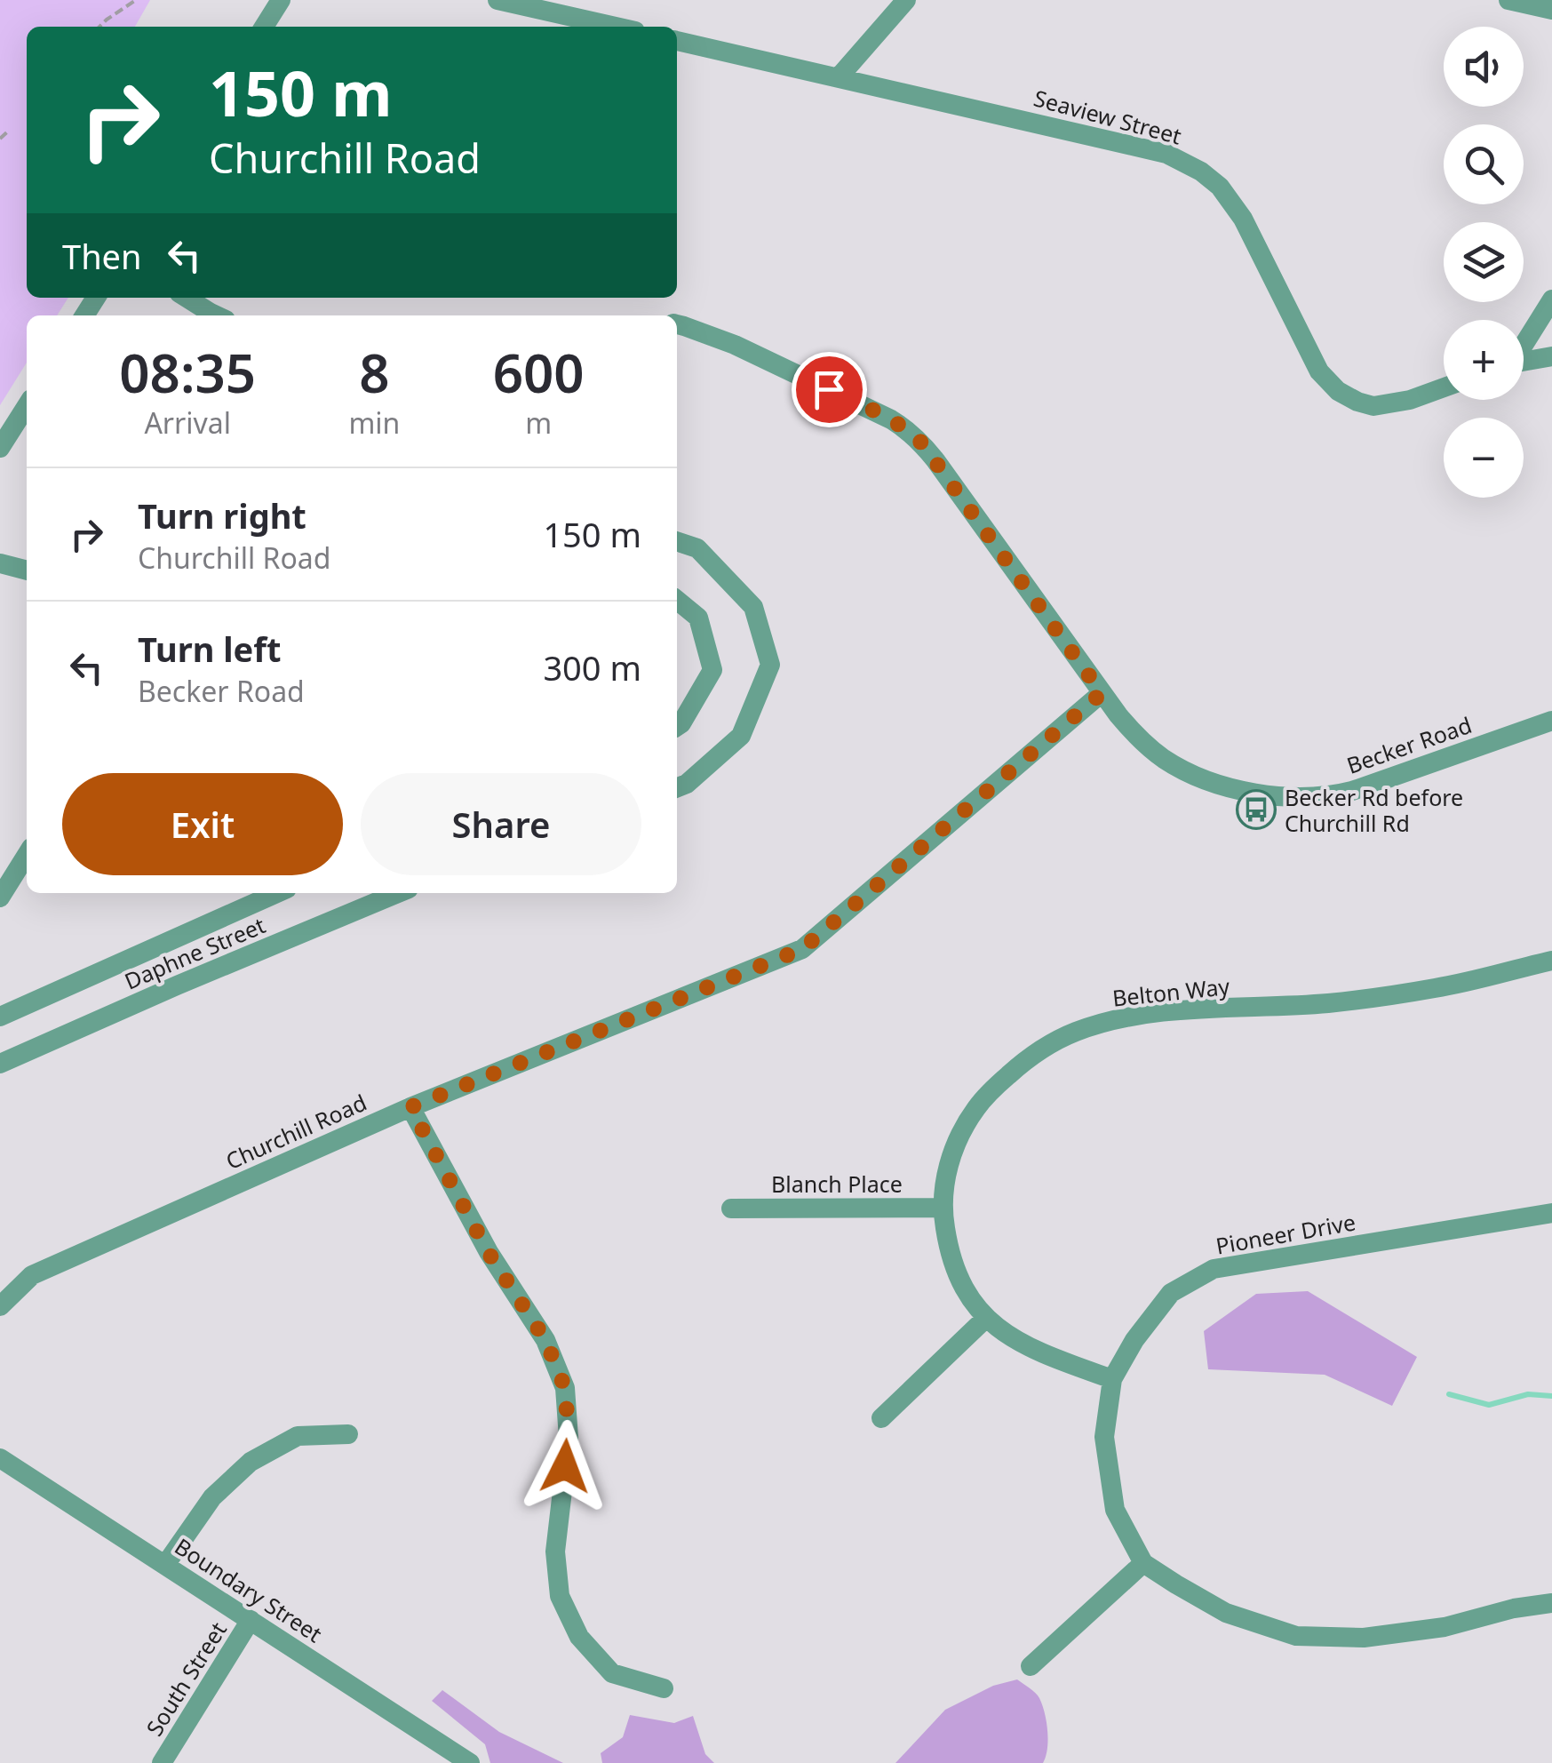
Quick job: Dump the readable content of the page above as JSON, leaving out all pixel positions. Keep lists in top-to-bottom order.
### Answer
{
  "streets": {
    "street": [
      "Seaview Street",
      "Becker Road",
      "Daphne Street",
      "Belton Way",
      "Churchill Road",
      "Blanch Place",
      "Pioneer Drive",
      "Boundary Street",
      "South Street"
    ]
  },
  "crossings": [
    ["Becker Road", "Churchill Road"],
    ["Belton Way", "Blanch Place"],
    ["Belton Way", "Pioneer Drive"],
    ["Boundary Street", "South Street"]
  ],
  "places": {
    "bus stop": ["Becker Rd before Churchill Rd"]
  },
  "page": {
    "map_buttons": ["+", "−"],
    "turn": ["150 m", "Churchill Road"],
    "then": "Then",
    "eta": [
      "08:35",
      "Arrival",
      "8",
      "min",
      "600",
      "m"
    ],
    "list": [
      {
        "name": "Turn right",
        "note": "Churchill Road",
        "value": "150 m"
      },
      {
        "name": "Turn left",
        "note": "Becker Road",
        "value": "300 m"
      }
    ],
    "buttons": ["Exit", "Share"]
  }
}
